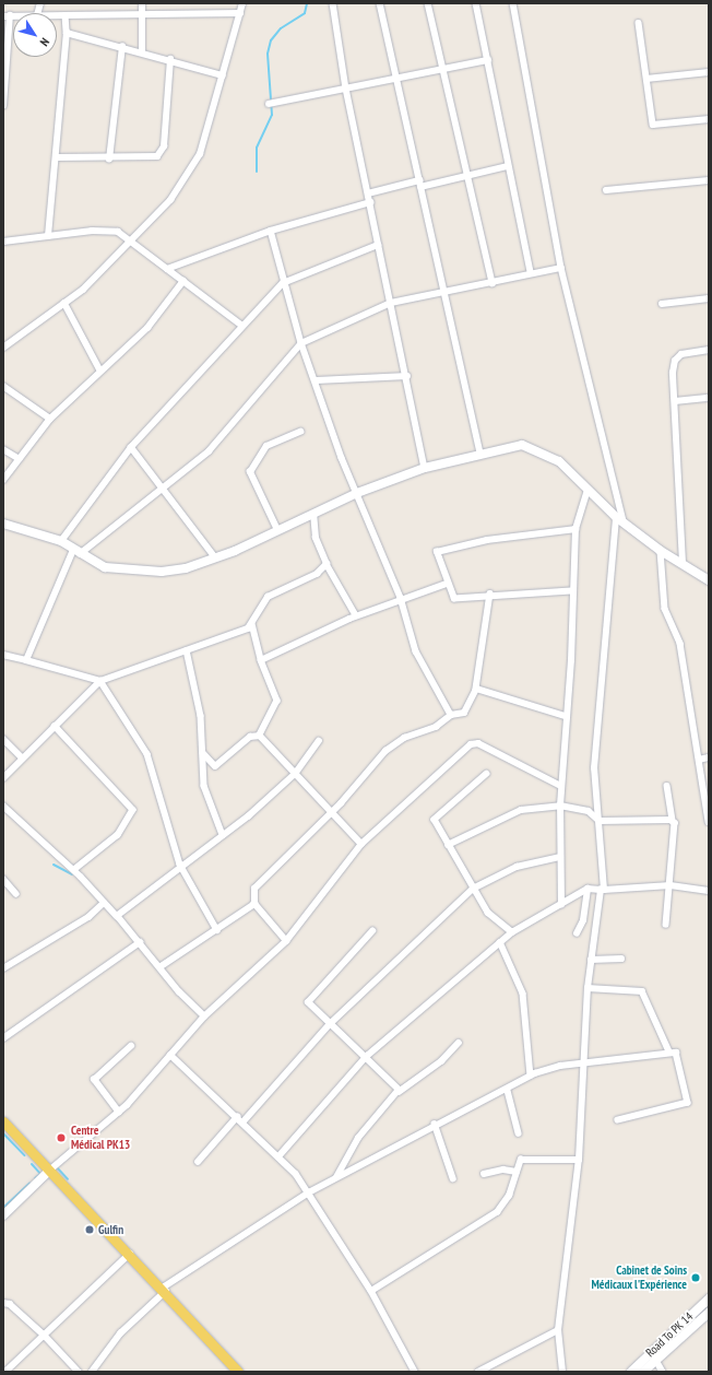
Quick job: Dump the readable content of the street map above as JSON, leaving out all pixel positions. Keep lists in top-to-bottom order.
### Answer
{
  "streets": {
    "street": ["Road To PK 14"]
  },
  "places": ["Centre Médical PK13", "Gulfin", "Cabinet de Soins Médicaux l'Expérience"],
  "north": "bottom right"
}
